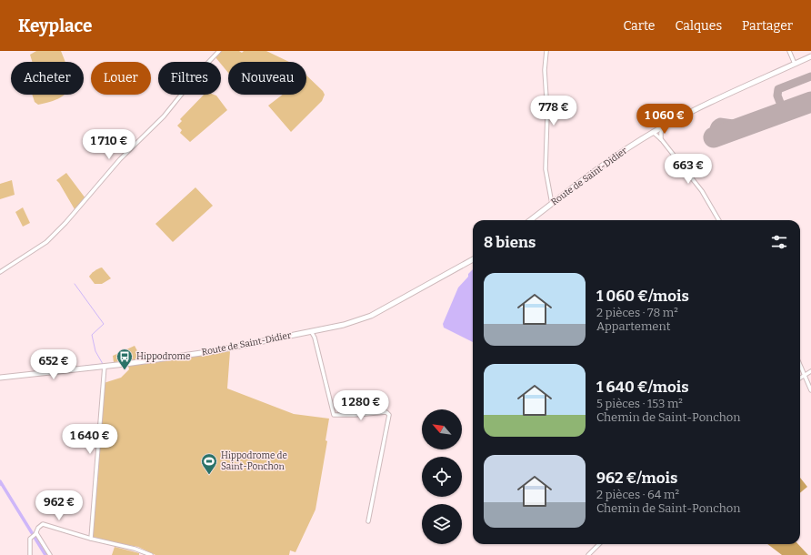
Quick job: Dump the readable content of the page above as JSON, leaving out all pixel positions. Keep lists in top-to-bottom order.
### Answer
{
  "streets": {
    "main road": ["Route de Saint-Didier"]
  },
  "places": {
    "bus stop": ["Hippodrome"],
    "sports": ["Hippodrome de Saint-Ponchon"]
  },
  "north": "top left",
  "page": {
    "header": "Keyplace",
    "nav": ["Carte", "Calques", "Partager"],
    "chip": [
      "Acheter",
      "Louer",
      "Filtres",
      "Nouveau"
    ],
    "price": [
      "778 €",
      "1 060 €",
      "1 710 €",
      "663 €",
      "652 €",
      "1 280 €",
      "1 640 €",
      "962 €"
    ],
    "heading": "8 biens",
    "list": [
      {
        "name": "1 060 €/mois",
        "note": "2 pièces · 78 m² · Appartement"
      },
      {
        "name": "1 640 €/mois",
        "note": "5 pièces · 153 m² · Chemin de Saint-Ponchon"
      },
      {
        "name": "962 €/mois",
        "note": "2 pièces · 64 m² · Chemin de Saint-Ponchon"
      }
    ]
  }
}
